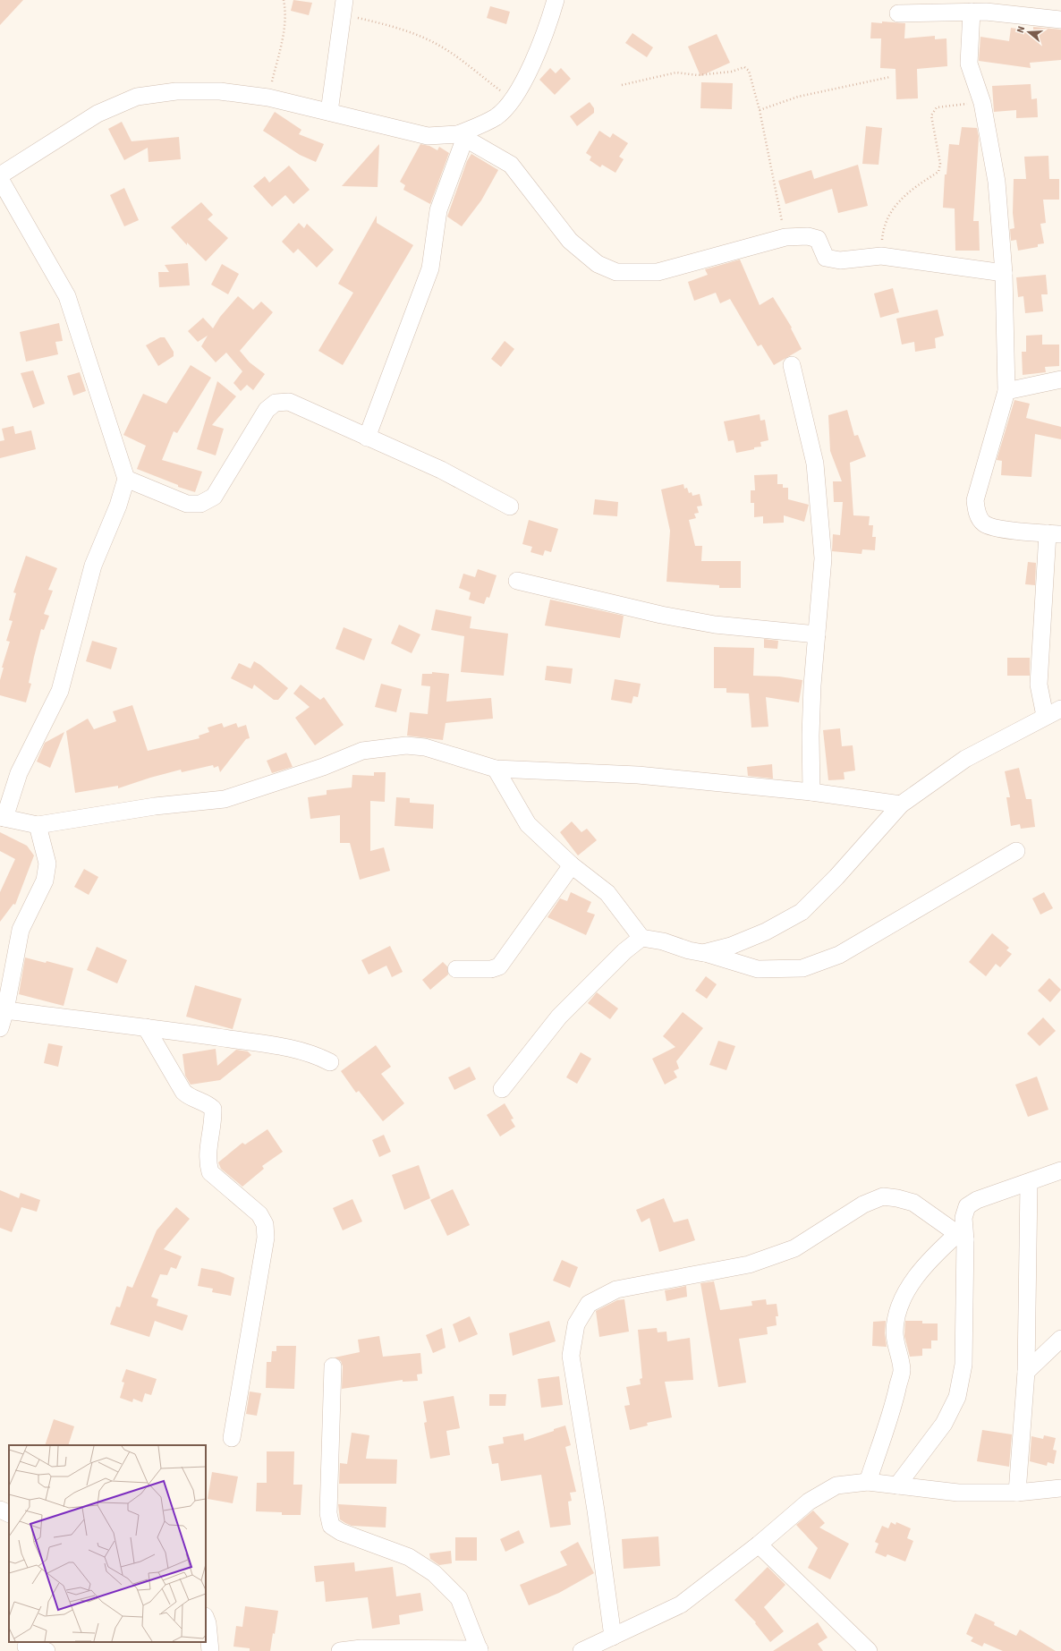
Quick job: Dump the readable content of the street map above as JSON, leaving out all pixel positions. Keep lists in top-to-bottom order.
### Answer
{
  "north": "left"
}
